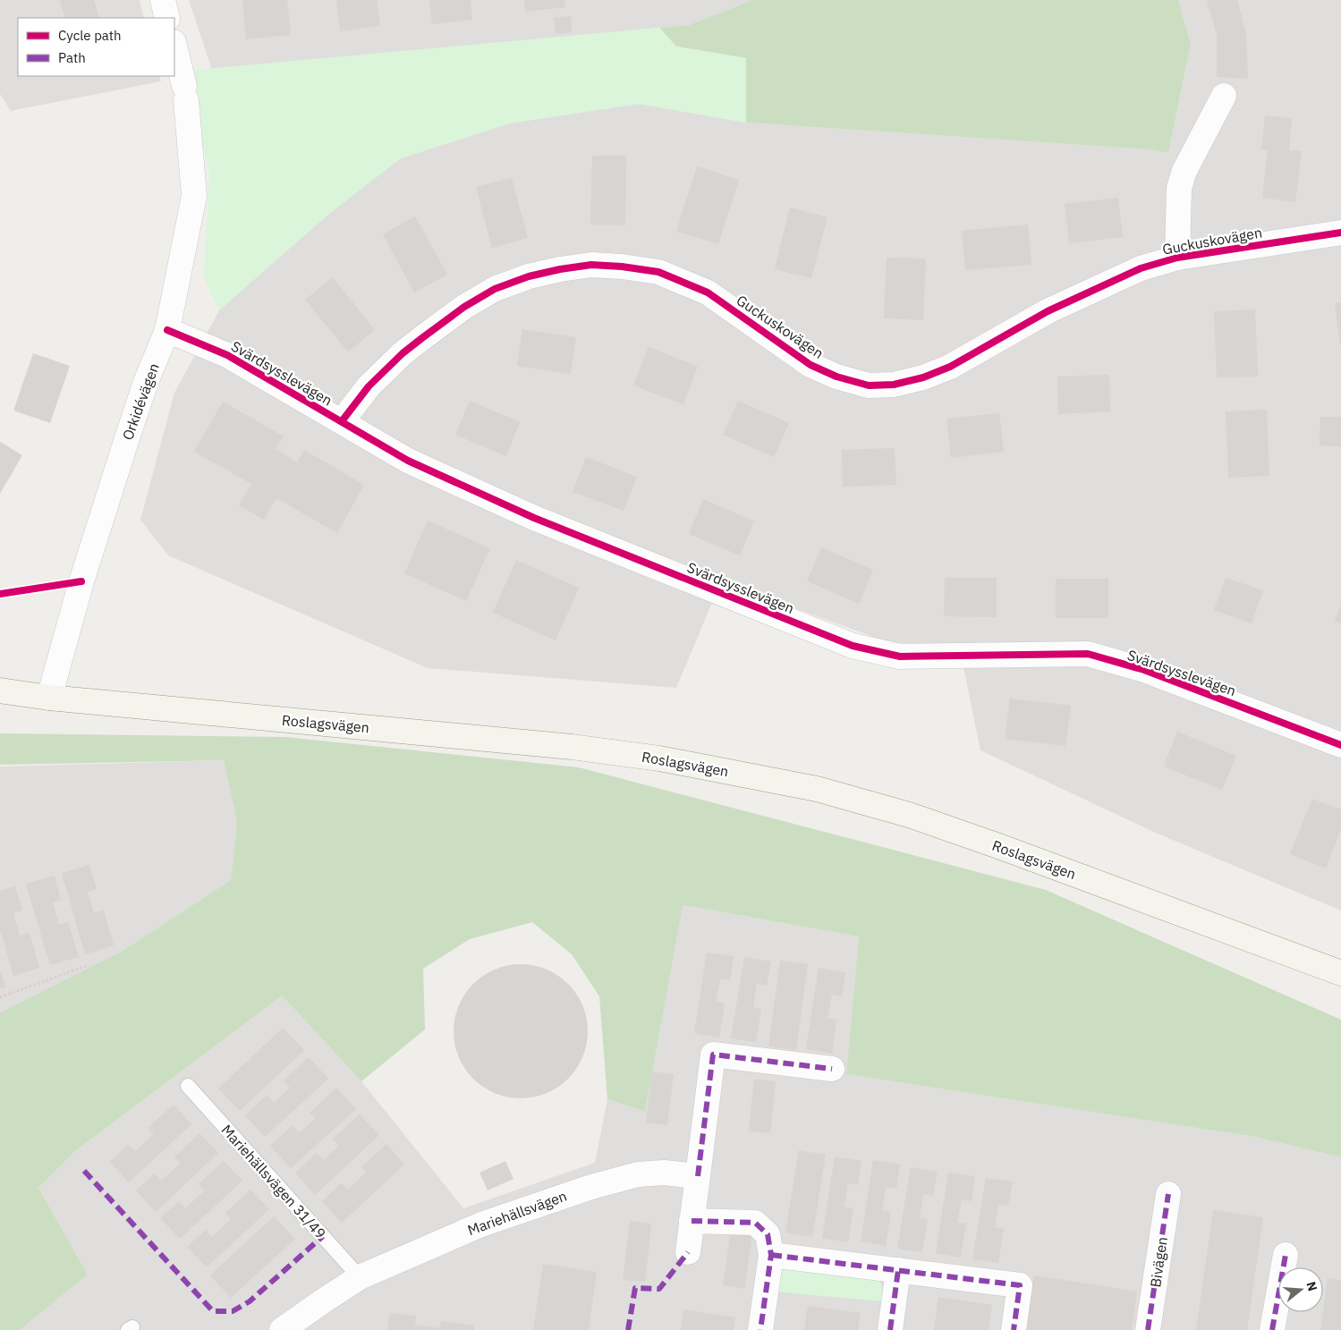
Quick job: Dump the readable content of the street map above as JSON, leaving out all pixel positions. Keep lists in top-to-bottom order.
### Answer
{
  "streets": {
    "main road": ["Roslagsvägen"],
    "street": [
      "Guckuskovägen",
      "Svärdsysslevägen",
      "Orkidévägen",
      "Mariehällsvägen",
      "Bivägen"
    ],
    "lane": ["Mariehällsvägen 31/49"]
  },
  "crossings": [
    ["Guckuskovägen", "Svärdsysslevägen"],
    ["Svärdsysslevägen", "Orkidévägen"],
    ["Orkidévägen", "Roslagsvägen"],
    ["Mariehällsvägen 31/49", "Mariehällsvägen"]
  ],
  "legend": ["Cycle path", "Path"],
  "north": "right"
}
